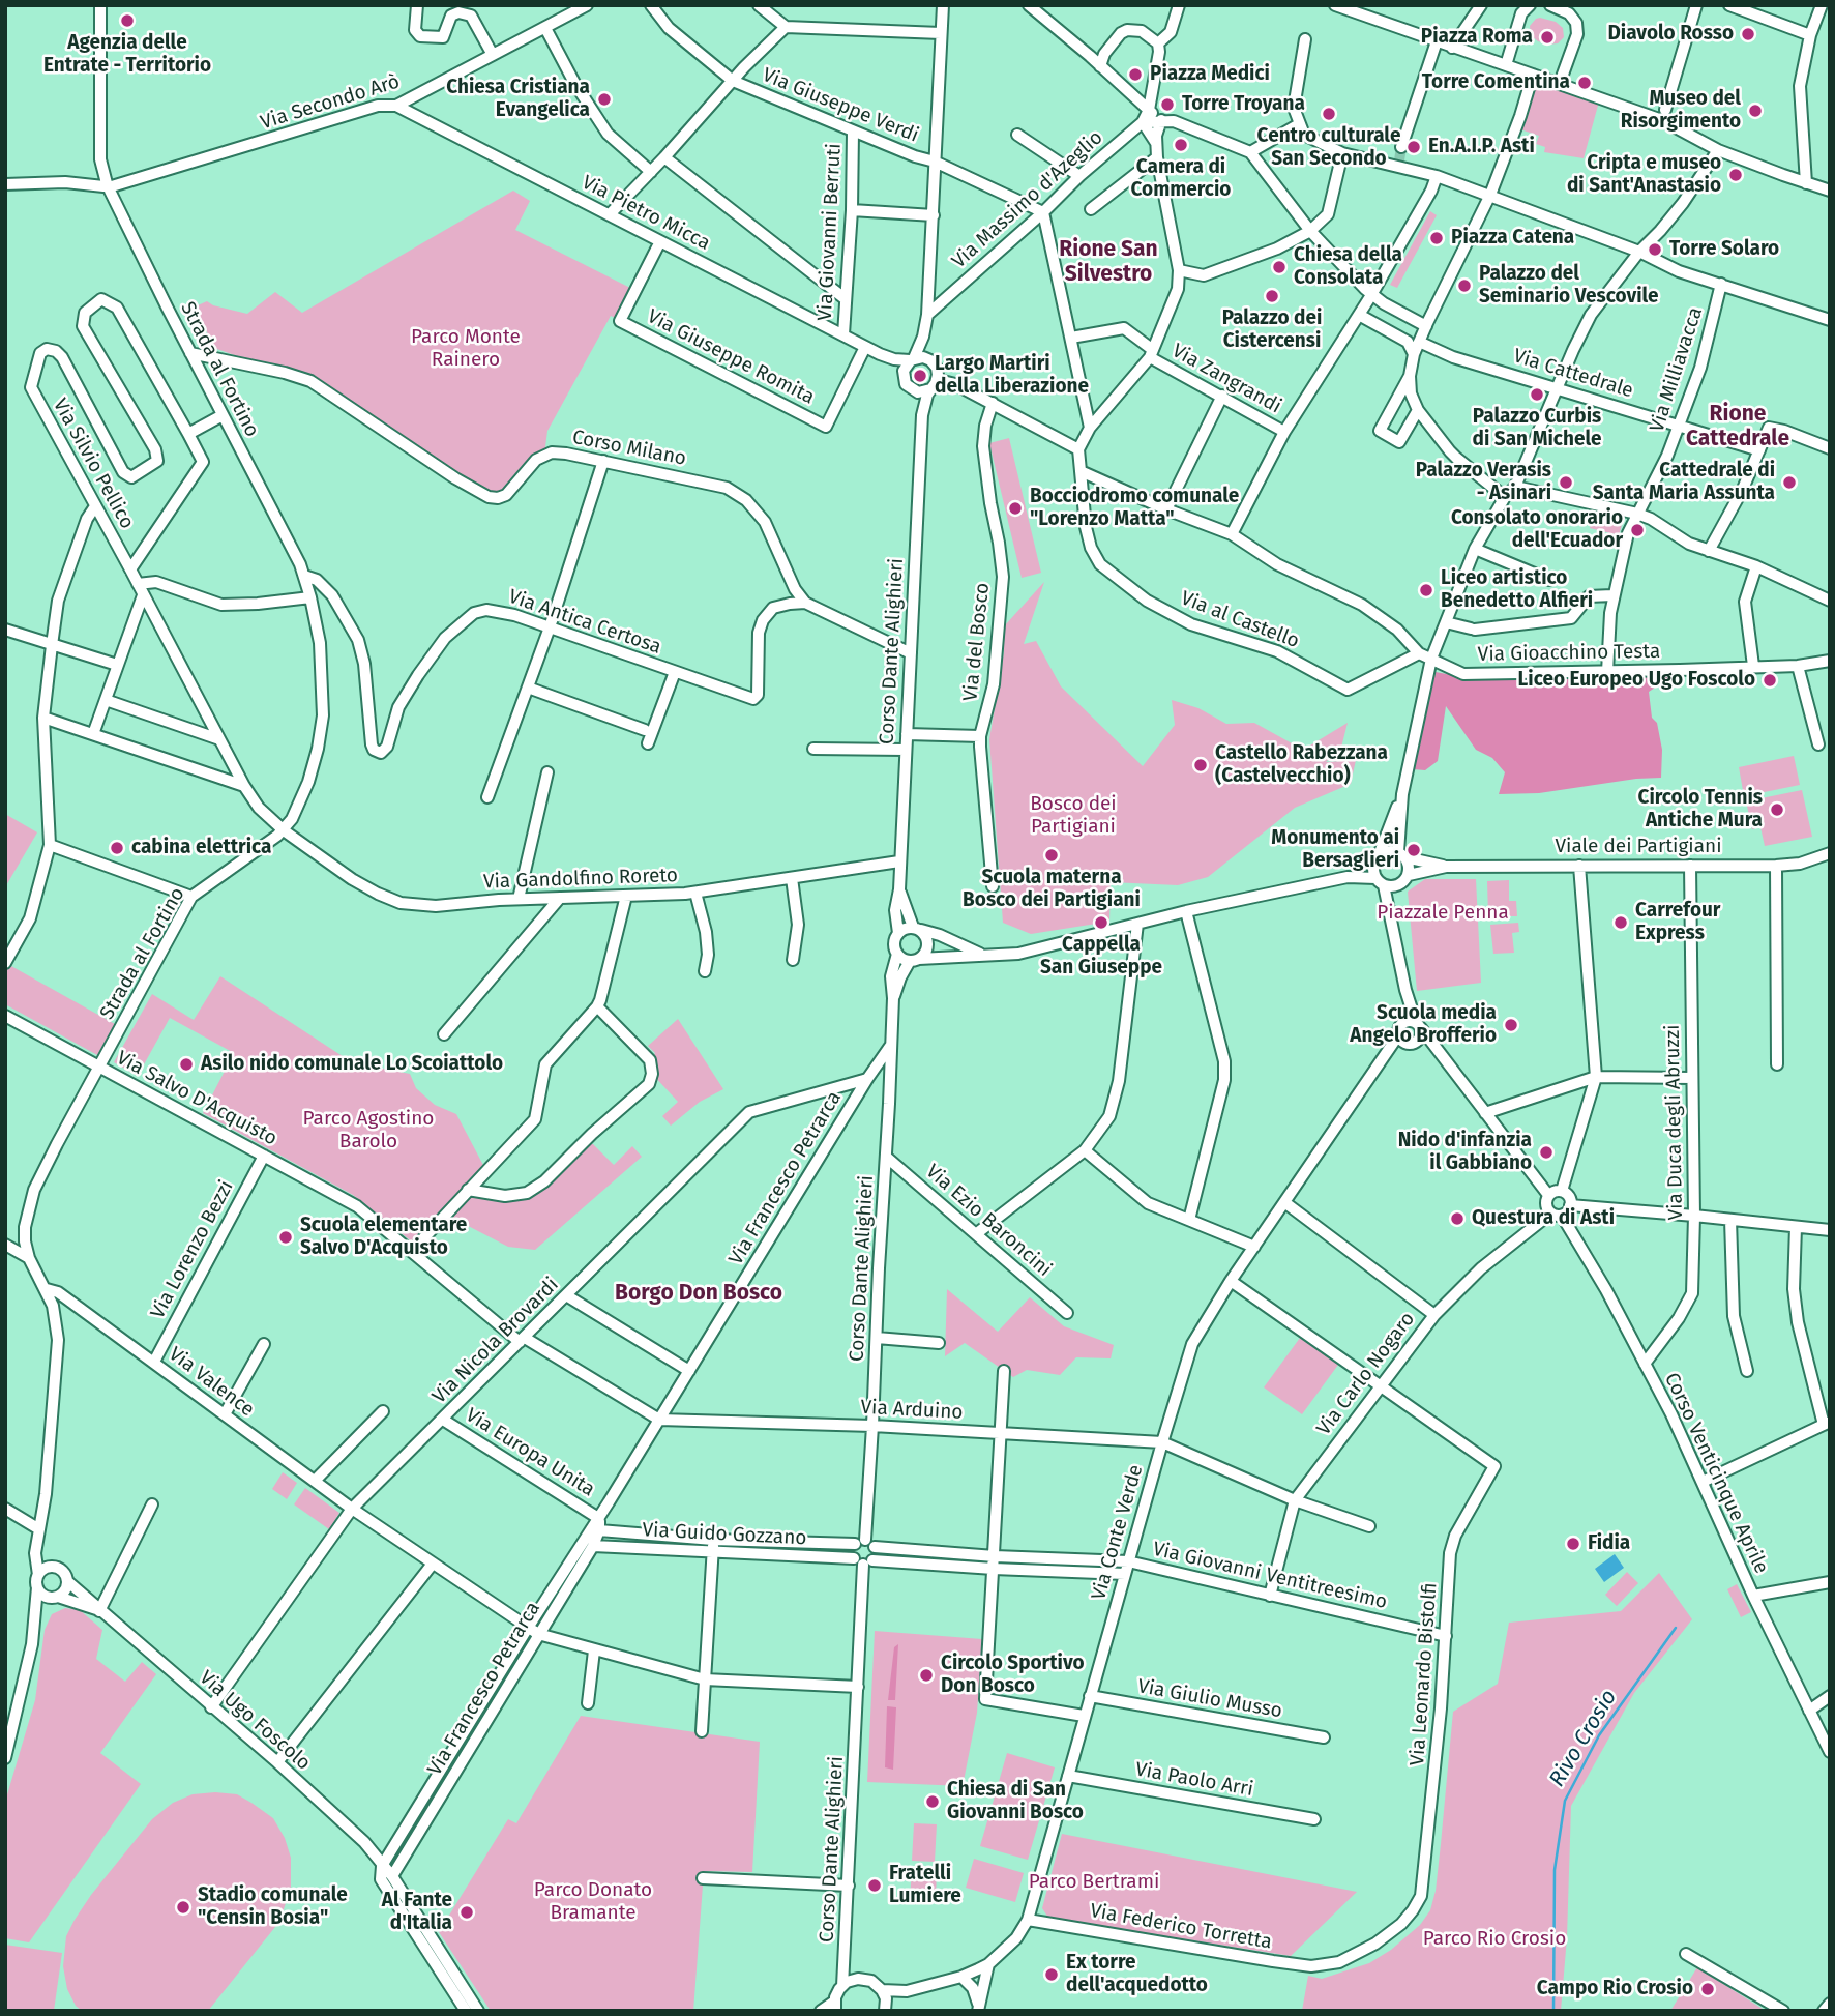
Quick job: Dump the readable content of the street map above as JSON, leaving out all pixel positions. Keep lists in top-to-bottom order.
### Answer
{
  "streets": {
    "street": [
      "Via Secondo Arò",
      "Via Giuseppe Verdi",
      "Via Massimo d'Azeglio",
      "Via Pietro Micca",
      "Via Giovanni Berruti",
      "Via Giuseppe Romita",
      "Strada al Fortino",
      "Via Milliavacca",
      "Via Cattedrale",
      "Via Zangrandi",
      "Corso Milano",
      "Via Silvio Pellico",
      "Via al Castello",
      "Via Antica Certosa",
      "Via del Bosco",
      "Corso Dante Alighieri",
      "Via Gioacchino Testa",
      "Viale dei Partigiani",
      "Via Gandolfino Roreto",
      "Via Salvo D'Acquisto",
      "Via Duca degli Abruzzi",
      "Via Francesco Petrarca",
      "Via Ezio Baroncini",
      "Via Lorenzo Bezzi",
      "Via Nicola Brovardi",
      "Via Carlo Nogaro",
      "Via Valence",
      "Via Arduino",
      "Via Europa Unita",
      "Corso Venticinque Aprile",
      "Via Conte Verde",
      "Via Guido Gozzano",
      "Via Giovanni Ventitreesimo",
      "Via Leonardo Bistolfi",
      "Via Giulio Musso",
      "Via Ugo Foscolo",
      "Via Paolo Arri",
      "Via Federico Torretta"
    ]
  },
  "crossings": [
    ["Via Secondo Arò", "Via Pietro Micca"],
    ["Via Secondo Arò", "Strada al Fortino"],
    ["Via Giuseppe Verdi", "Via Massimo d'Azeglio"],
    ["Via Giuseppe Verdi", "Via Giovanni Berruti"],
    ["Via Pietro Micca", "Via Giovanni Berruti"],
    ["Via Pietro Micca", "Via Giuseppe Romita"],
    ["Via Pietro Micca", "Corso Dante Alighieri"],
    ["Strada al Fortino", "Corso Milano"],
    ["Strada al Fortino", "Via Silvio Pellico"],
    ["Strada al Fortino", "Via Antica Certosa"],
    ["Strada al Fortino", "Via Gandolfino Roreto"],
    ["Strada al Fortino", "Via Salvo D'Acquisto"],
    ["Strada al Fortino", "Via Valence"],
    ["Strada al Fortino", "Via Ugo Foscolo"],
    ["Via Milliavacca", "Via Cattedrale"],
    ["Via Milliavacca", "Via Gioacchino Testa"],
    ["Corso Milano", "Via Antica Certosa"],
    ["Via Silvio Pellico", "Via Gandolfino Roreto"],
    ["Via al Castello", "Via Gioacchino Testa"],
    ["Corso Dante Alighieri", "Via Gandolfino Roreto"],
    ["Corso Dante Alighieri", "Via Francesco Petrarca"],
    ["Corso Dante Alighieri", "Via Ezio Baroncini"],
    ["Corso Dante Alighieri", "Via Valence"],
    ["Corso Dante Alighieri", "Via Arduino"],
    ["Corso Dante Alighieri", "Via Guido Gozzano"],
    ["Viale dei Partigiani", "Via Duca degli Abruzzi"],
    ["Viale dei Partigiani", "Via Conte Verde"],
    ["Via Salvo D'Acquisto", "Via Francesco Petrarca"],
    ["Via Salvo D'Acquisto", "Via Lorenzo Bezzi"],
    ["Via Salvo D'Acquisto", "Via Nicola Brovardi"],
    ["Via Salvo D'Acquisto", "Via Arduino"],
    ["Via Duca degli Abruzzi", "Corso Venticinque Aprile"],
    ["Via Francesco Petrarca", "Via Nicola Brovardi"],
    ["Via Francesco Petrarca", "Via Valence"],
    ["Via Francesco Petrarca", "Via Arduino"],
    ["Via Francesco Petrarca", "Via Europa Unita"],
    ["Via Francesco Petrarca", "Via Guido Gozzano"],
    ["Via Francesco Petrarca", "Via Ugo Foscolo"],
    ["Via Lorenzo Bezzi", "Via Valence"],
    ["Via Nicola Brovardi", "Via Valence"],
    ["Via Nicola Brovardi", "Via Europa Unita"],
    ["Via Nicola Brovardi", "Via Ugo Foscolo"],
    ["Via Carlo Nogaro", "Corso Venticinque Aprile"],
    ["Via Carlo Nogaro", "Via Giovanni Ventitreesimo"],
    ["Via Carlo Nogaro", "Via Leonardo Bistolfi"],
    ["Via Arduino", "Via Conte Verde"],
    ["Via Conte Verde", "Via Guido Gozzano"],
    ["Via Conte Verde", "Via Giovanni Ventitreesimo"],
    ["Via Conte Verde", "Via Giulio Musso"],
    ["Via Conte Verde", "Via Paolo Arri"],
    ["Via Conte Verde", "Via Federico Torretta"],
    ["Via Guido Gozzano", "Via Giovanni Ventitreesimo"],
    ["Via Giovanni Ventitreesimo", "Via Leonardo Bistolfi"],
    ["Via Leonardo Bistolfi", "Via Federico Torretta"]
  ],
  "districts": ["Rione San Silvestro", "Rione Cattedrale", "Borgo Don Bosco"],
  "water": ["Rivo Crosio"],
  "parks": [
    "Parco Monte Rainero",
    "Bosco dei Partigiani",
    "Piazzale Penna",
    "Parco Agostino Barolo",
    "Parco Bertrami",
    "Parco Donato Bramante",
    "Parco Rio Crosio"
  ],
  "places": [
    "Agenzia delle Entrate - Territorio",
    "Diavolo Rosso",
    "Piazza Roma",
    "Piazza Medici",
    "Torre Comentina",
    "Chiesa Cristiana Evangelica",
    "Torre Troyana",
    "Museo del Risorgimento",
    "Centro culturale San Secondo",
    "Camera di Commercio",
    "En.A.I.P. Asti",
    "Cripta e museo di Sant'Anastasio",
    "Piazza Catena",
    "Torre Solaro",
    "Chiesa della Consolata",
    "Palazzo del Seminario Vescovile",
    "Palazzo dei Cistercensi",
    "Largo Martiri della Liberazione",
    "Palazzo Curbis di San Michele",
    "Palazzo Verasis - Asinari",
    "Cattedrale di Santa Maria Assunta",
    "Bocciodromo comunale \"Lorenzo Matta\"",
    "Consolato onorario dell'Ecuador",
    "Liceo artistico Benedetto Alfieri",
    "Liceo Europeo Ugo Foscolo",
    "Castello Rabezzana (Castelvecchio)",
    "Circolo Tennis Antiche Mura",
    "cabina elettrica",
    "Monumento ai Bersaglieri",
    "Scuola materna Bosco dei Partigiani",
    "Cappella San Giuseppe",
    "Carrefour Express",
    "Scuola media Angelo Brofferio",
    "Asilo nido comunale Lo Scoiattolo",
    "Nido d'infanzia il Gabbiano",
    "Questura di Asti",
    "Scuola elementare Salvo D'Acquisto",
    "Fidia",
    "Circolo Sportivo Don Bosco",
    "Chiesa di San Giovanni Bosco",
    "Fratelli Lumiere",
    "Stadio comunale \"Censin Bosia\"",
    "Al Fante d'Italia",
    "Ex torre dell'acquedotto",
    "Campo Rio Crosio"
  ]
}
